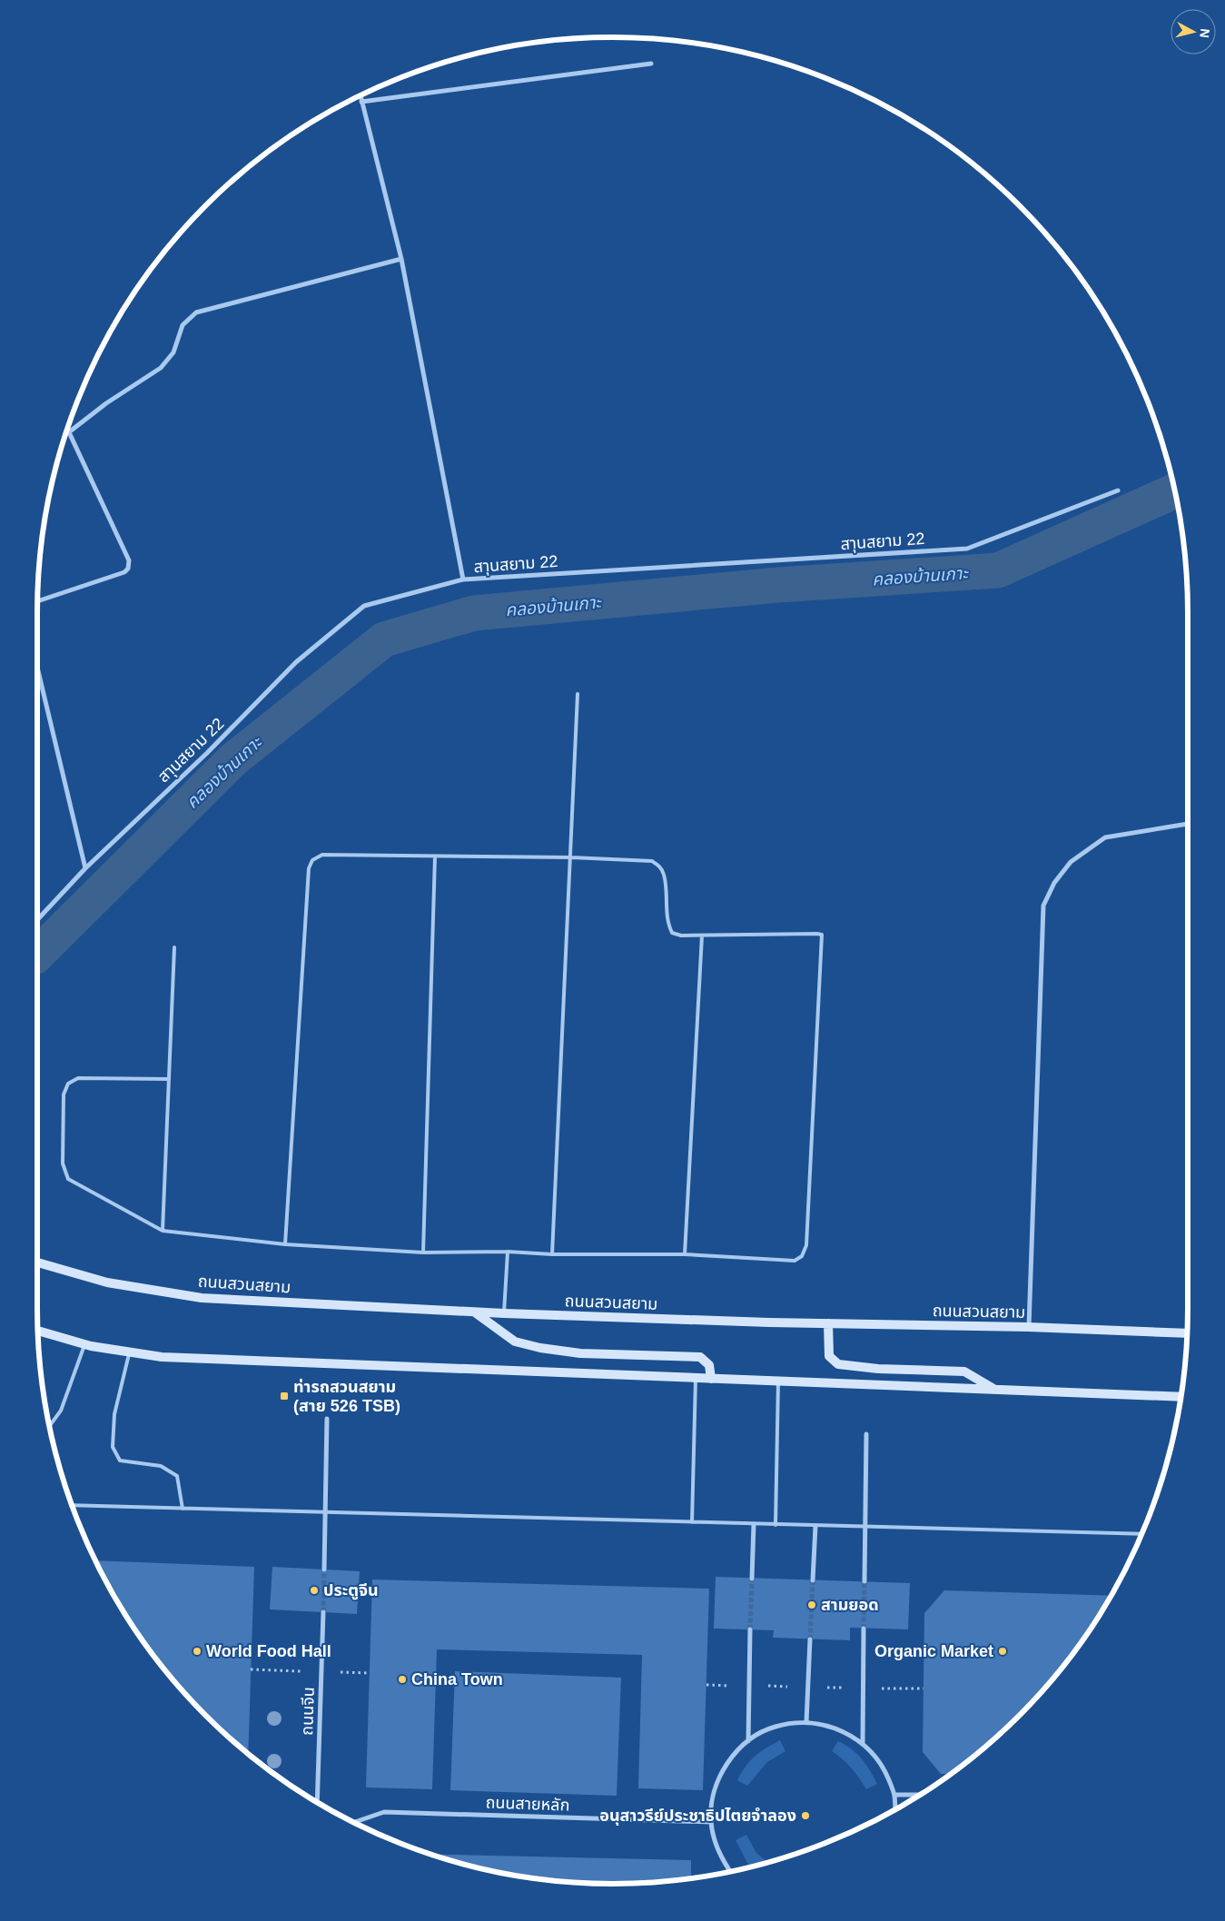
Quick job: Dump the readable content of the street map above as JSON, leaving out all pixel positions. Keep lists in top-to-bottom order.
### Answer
{
  "streets": {
    "street": [
      "สาุนสยาม 22",
      "ถนนสวนสยาม",
      "ถนนจีน",
      "ถนนสายหลัก"
    ]
  },
  "water": ["คลองบ้านเกาะ"],
  "places": {
    "transit": ["ท่ารถสวนสยาม (สาย 526 TSB)"],
    "other": [
      "ประตูจีน",
      "สามยอด",
      "World Food Hall",
      "Organic Market",
      "China Town",
      "อนุสาวรีย์ประชาธิปไตยจำลอง"
    ]
  },
  "north": "right"
}
